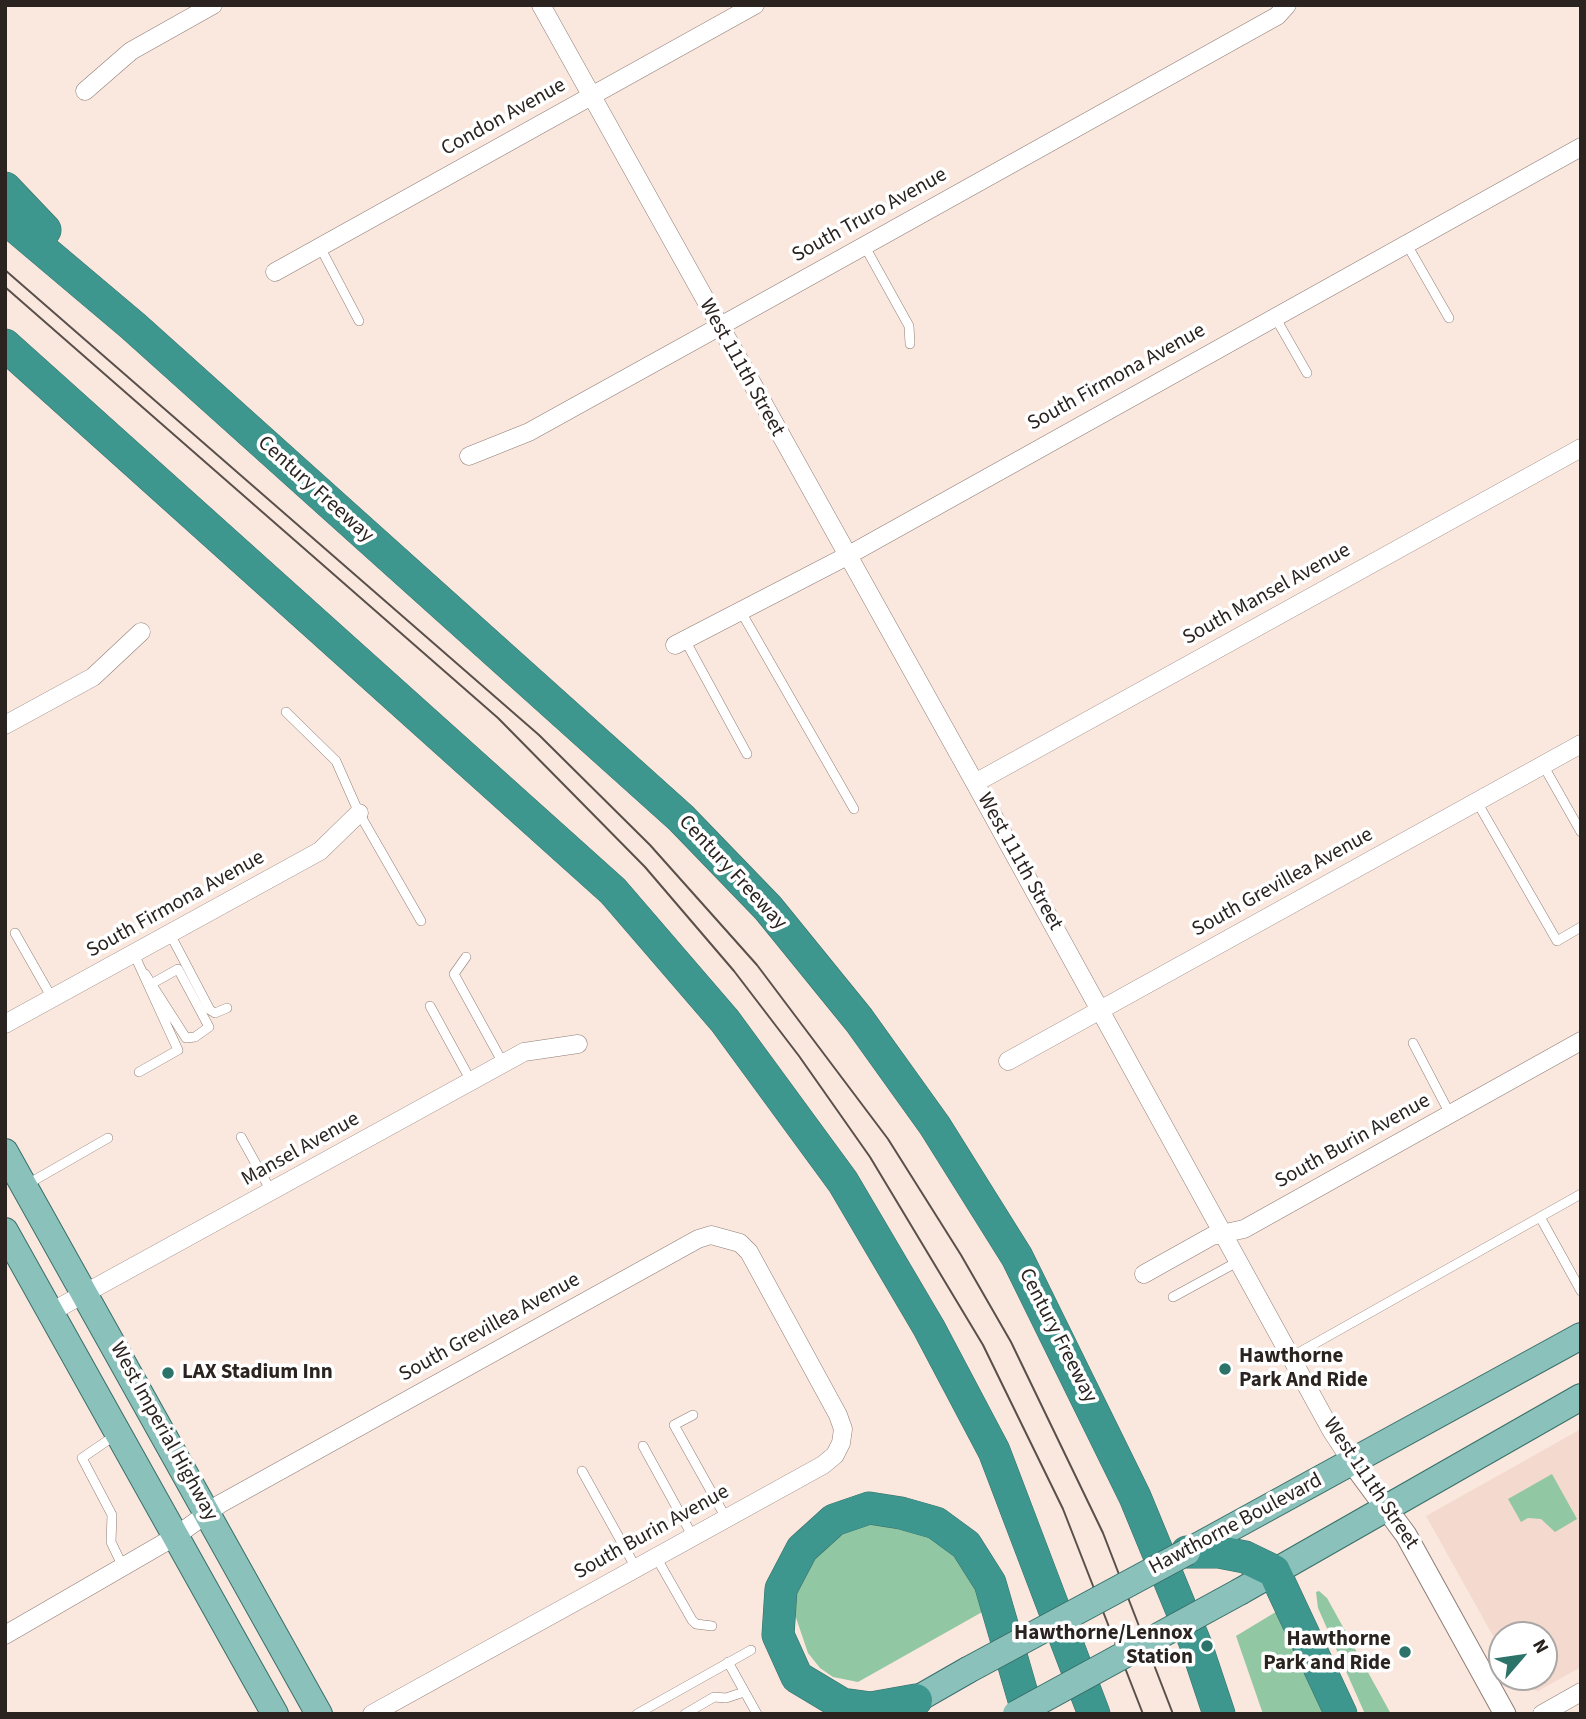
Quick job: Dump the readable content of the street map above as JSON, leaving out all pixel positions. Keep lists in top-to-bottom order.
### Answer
{
  "streets": {
    "highway": ["Century Freeway"],
    "main road": ["West Imperial Highway", "Hawthorne Boulevard"],
    "street": [
      "Condon Avenue",
      "South Truro Avenue",
      "West 111th Street",
      "South Firmona Avenue",
      "South Mansel Avenue",
      "South Grevillea Avenue",
      "South Burin Avenue",
      "Mansel Avenue"
    ]
  },
  "crossings": [
    ["Condon Avenue", "West 111th Street"],
    ["South Truro Avenue", "West 111th Street"],
    ["West 111th Street", "South Firmona Avenue"],
    ["West 111th Street", "South Mansel Avenue"],
    ["West 111th Street", "South Grevillea Avenue"],
    ["West 111th Street", "South Burin Avenue"],
    ["West 111th Street", "Hawthorne Boulevard"],
    ["South Grevillea Avenue", "South Burin Avenue"],
    ["South Grevillea Avenue", "West Imperial Highway"],
    ["Mansel Avenue", "West Imperial Highway"]
  ],
  "places": [
    "Hawthorne Park And Ride",
    "LAX Stadium Inn",
    "Hawthorne/Lennox Station",
    "Hawthorne Park and Ride"
  ],
  "north": "top right"
}
